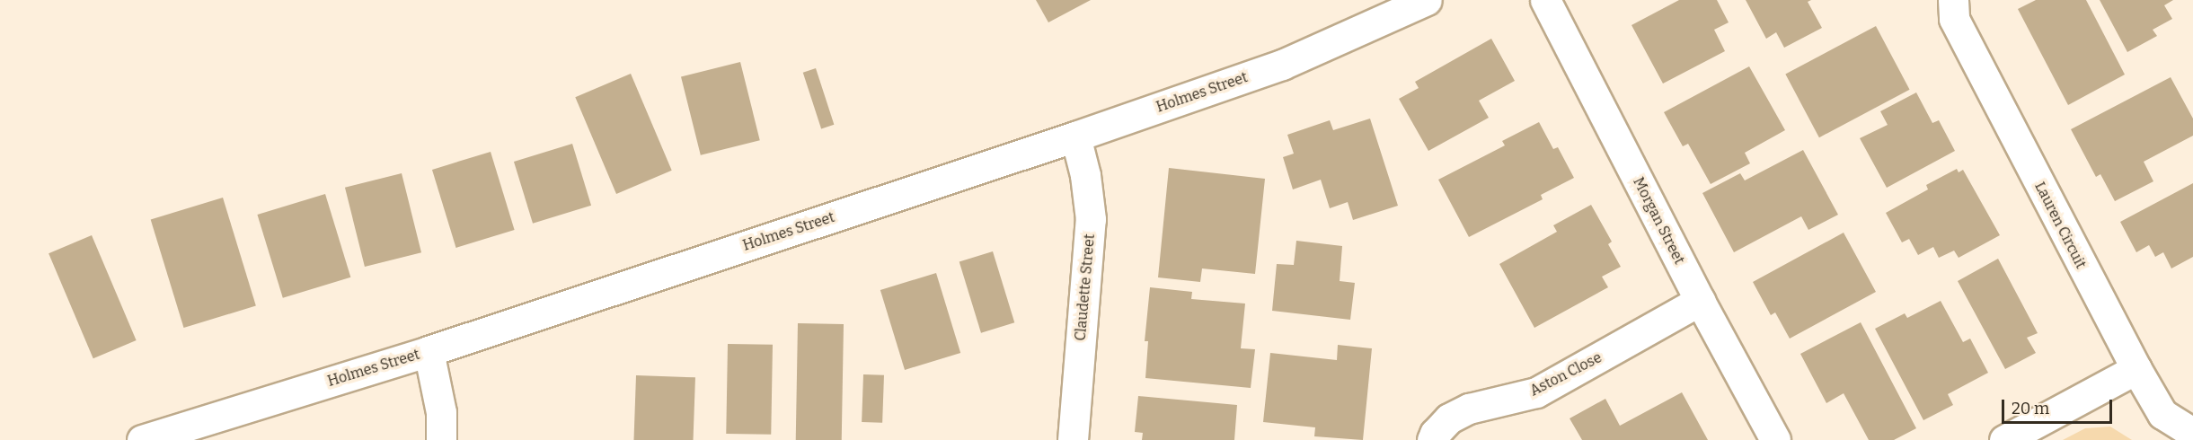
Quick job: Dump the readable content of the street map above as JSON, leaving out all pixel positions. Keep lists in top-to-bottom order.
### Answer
{
  "streets": {
    "street": [
      "Holmes Street",
      "Morgan Street",
      "Lauren Circuit",
      "Claudette Street",
      "Aston Close"
    ]
  },
  "crossings": [
    ["Holmes Street", "Claudette Street"],
    ["Morgan Street", "Aston Close"]
  ],
  "scale_bar": "20 m"
}
